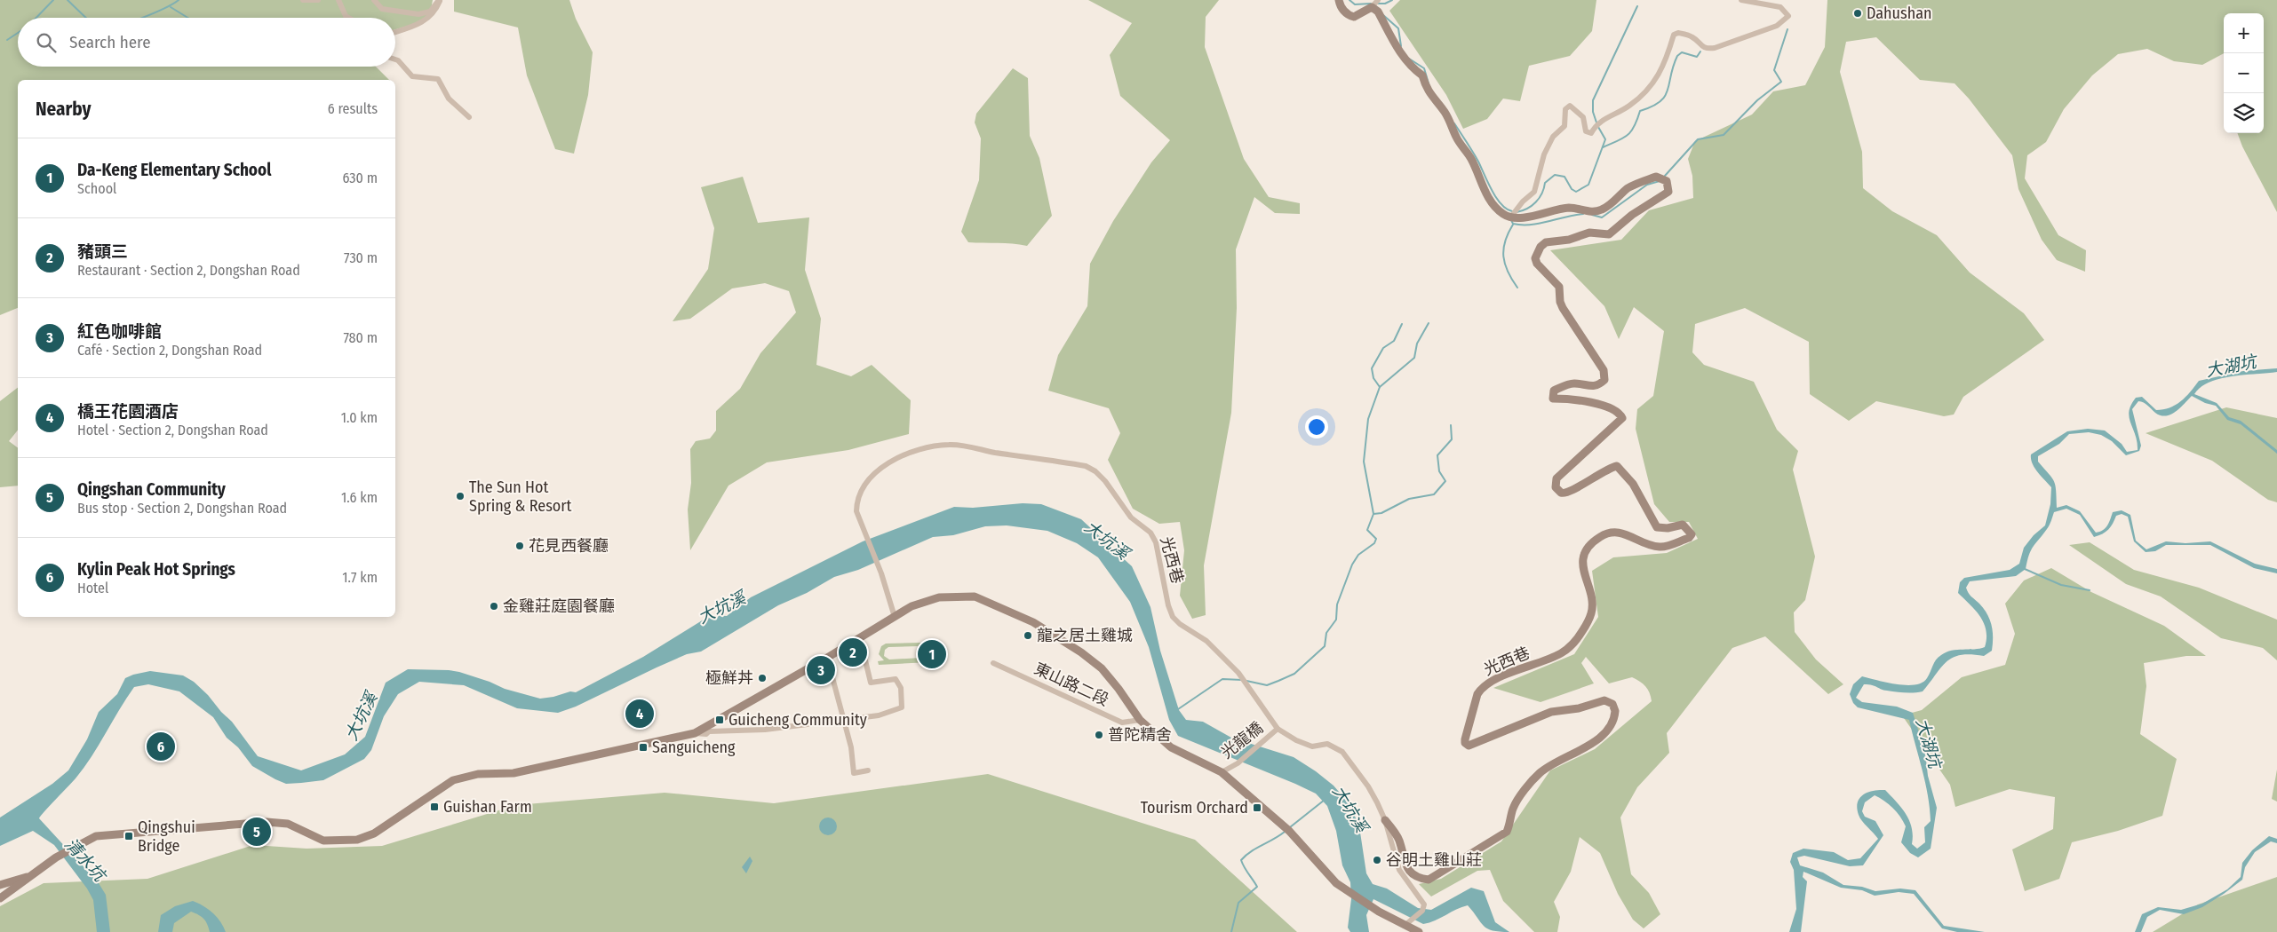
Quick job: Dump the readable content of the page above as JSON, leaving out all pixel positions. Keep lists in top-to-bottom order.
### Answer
{
  "streets": {
    "street": ["光西巷", "東山路二段", "光龍橋"]
  },
  "crossings": [
    ["光西巷", "光龍橋"]
  ],
  "water": ["大湖坑", "大坑溪", "清水坑"],
  "places": {
    "other": [
      "Dahushan",
      "The Sun Hot Spring & Resort",
      "花見西餐廳",
      "金雞莊庭園餐廳",
      "龍之居土雞城",
      "極鮮丼",
      "普陀精舍",
      "谷明土雞山莊"
    ],
    "transit": [
      "Guicheng Community",
      "Sanguicheng",
      "Guishan Farm",
      "Tourism Orchard",
      "Qingshui Bridge"
    ]
  },
  "page": {
    "map_buttons": ["+", "−"],
    "search": "Search here",
    "heading": ["Nearby", "6 results"],
    "list": [
      {
        "mark": "1",
        "name": "Da-Keng Elementary School",
        "note": "School",
        "value": "630 m"
      },
      {
        "mark": "2",
        "name": "豬頭三",
        "note": "Restaurant · Section 2, Dongshan Road",
        "value": "730 m"
      },
      {
        "mark": "3",
        "name": "紅色咖啡館",
        "note": "Café · Section 2, Dongshan Road",
        "value": "780 m"
      },
      {
        "mark": "4",
        "name": "橋王花園酒店",
        "note": "Hotel · Section 2, Dongshan Road",
        "value": "1.0 km"
      },
      {
        "mark": "5",
        "name": "Qingshan Community",
        "note": "Bus stop · Section 2, Dongshan Road",
        "value": "1.6 km"
      },
      {
        "mark": "6",
        "name": "Kylin Peak Hot Springs",
        "note": "Hotel",
        "value": "1.7 km"
      }
    ],
    "pins": [
      "2",
      "1",
      "3",
      "4",
      "6",
      "5"
    ]
  }
}
